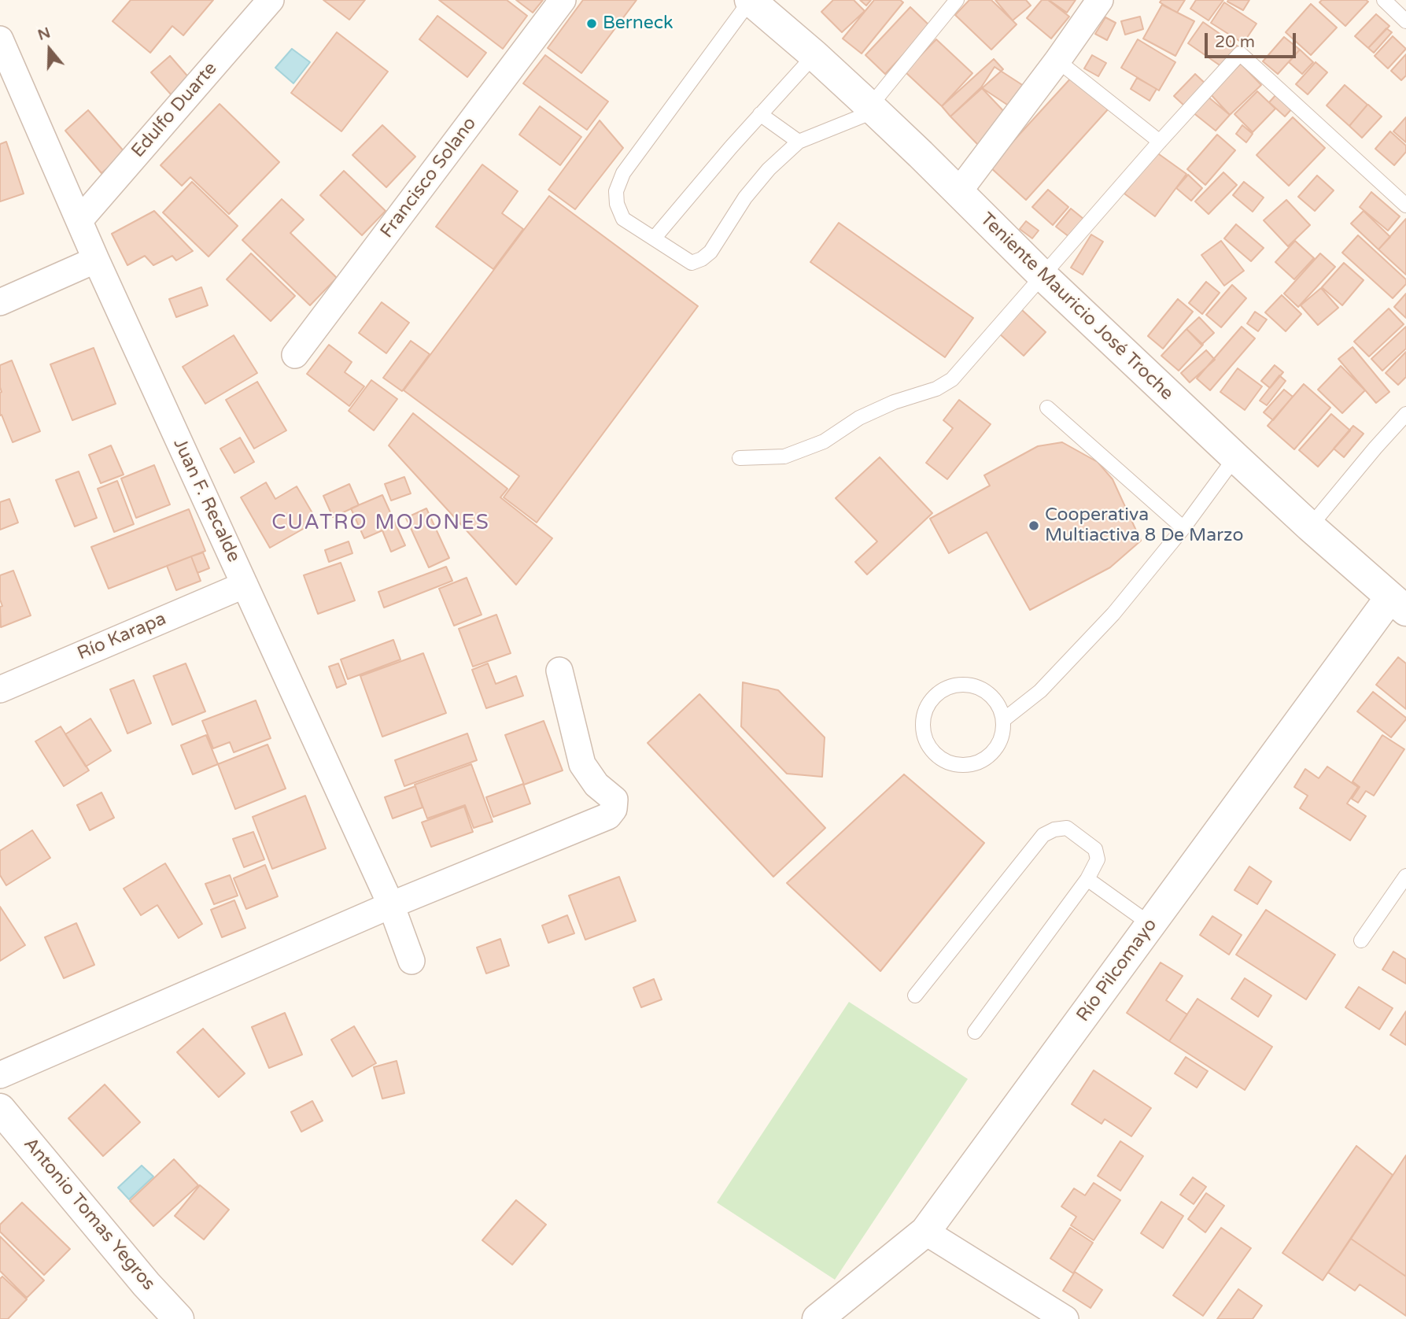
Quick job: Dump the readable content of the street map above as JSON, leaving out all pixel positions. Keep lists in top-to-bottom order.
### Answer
{
  "streets": {
    "street": [
      "Edulfo Duarte",
      "Francisco Solano",
      "Teniente Mauricio José Troche",
      "Juan F. Recalde",
      "Río Karapa",
      "Río Pilcomayo",
      "Antonio Tomas Yegros"
    ]
  },
  "crossings": [
    ["Edulfo Duarte", "Juan F. Recalde"],
    ["Teniente Mauricio José Troche", "Río Pilcomayo"],
    ["Juan F. Recalde", "Río Karapa"]
  ],
  "districts": ["CUATRO MOJONES"],
  "places": ["Berneck", "Cooperativa Multiactiva 8 De Marzo"],
  "scale_bar": "20 m",
  "north": "top"
}
